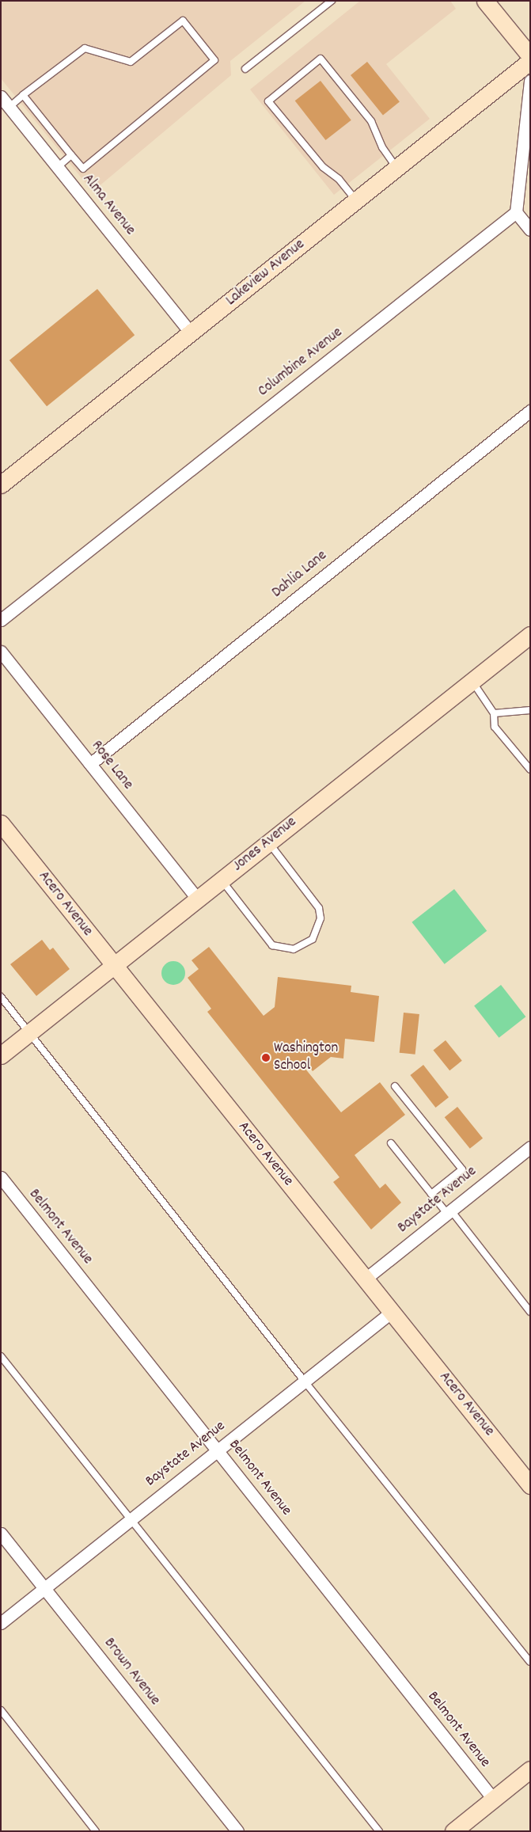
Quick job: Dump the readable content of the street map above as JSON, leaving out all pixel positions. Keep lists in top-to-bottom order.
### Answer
{
  "streets": {
    "street": [
      "Alma Avenue",
      "Lakeview Avenue",
      "Columbine Avenue",
      "Dahlia Lane",
      "Rose Lane",
      "Jones Avenue",
      "Acero Avenue",
      "Baystate Avenue",
      "Belmont Avenue",
      "Brown Avenue"
    ]
  },
  "crossings": [
    ["Alma Avenue", "Lakeview Avenue"],
    ["Dahlia Lane", "Rose Lane"],
    ["Rose Lane", "Jones Avenue"],
    ["Jones Avenue", "Acero Avenue"],
    ["Acero Avenue", "Baystate Avenue"],
    ["Baystate Avenue", "Belmont Avenue"],
    ["Baystate Avenue", "Brown Avenue"]
  ],
  "places": ["Washington School"]
}
